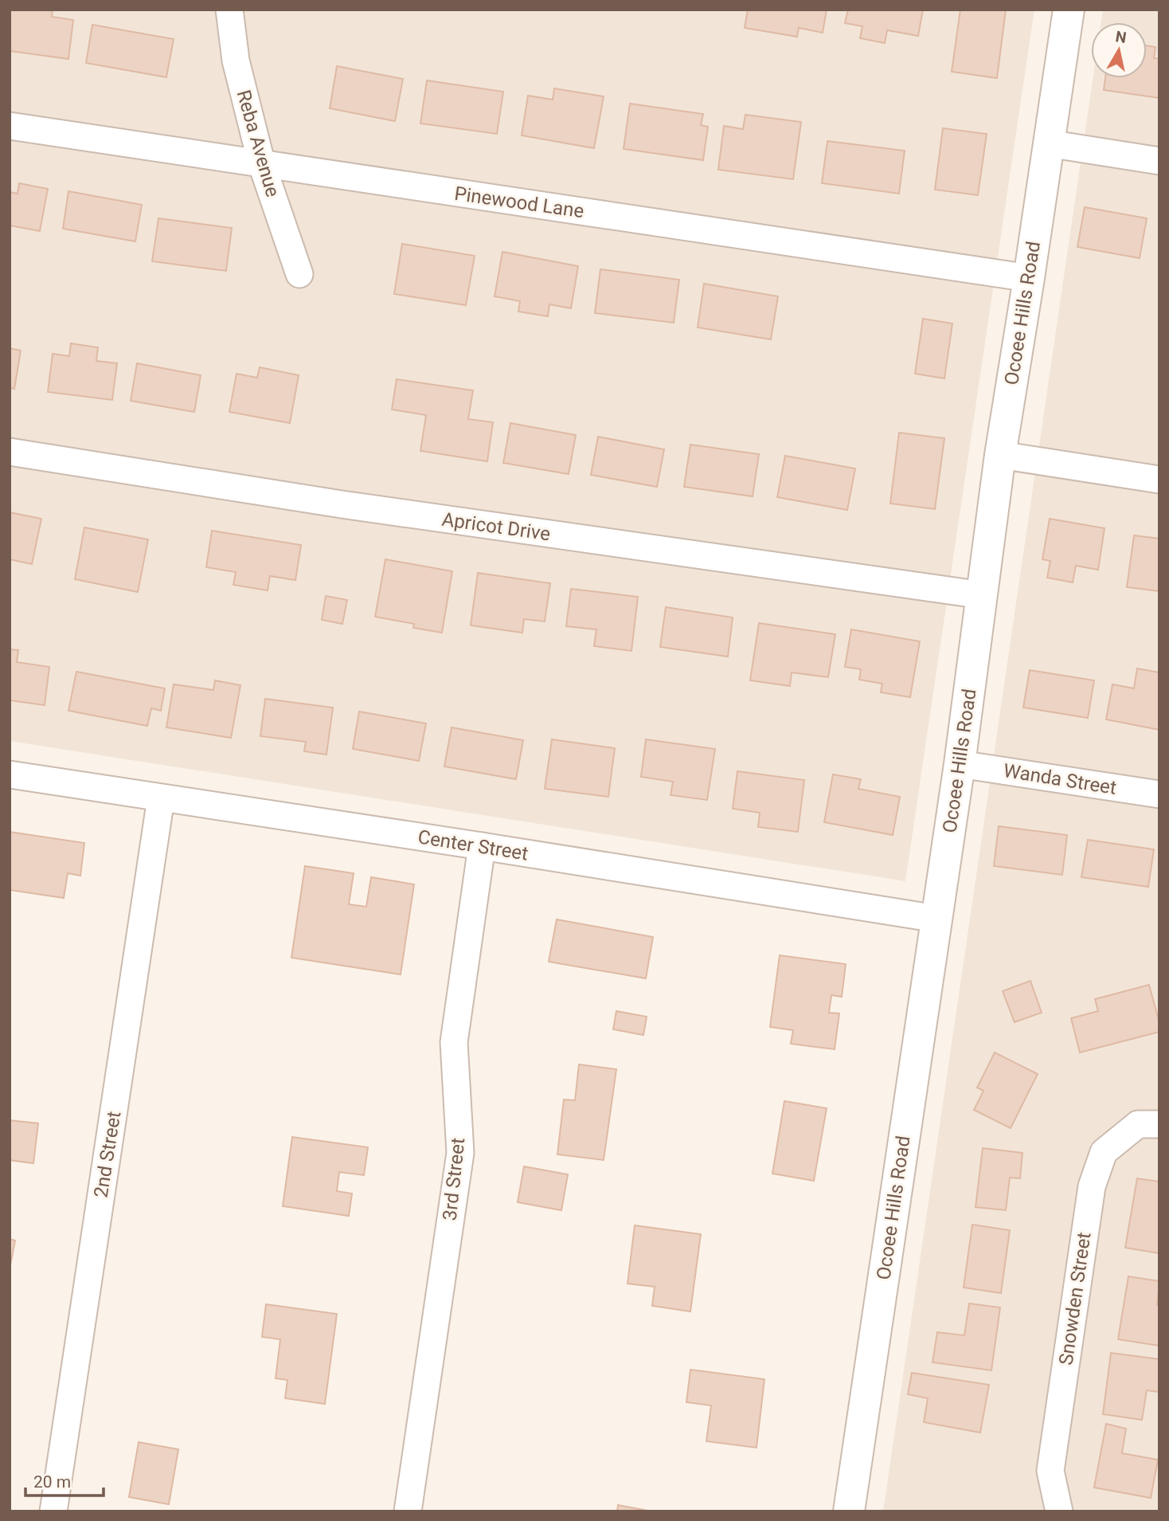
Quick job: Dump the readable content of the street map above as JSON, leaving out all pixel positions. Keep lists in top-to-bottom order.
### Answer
{
  "streets": {
    "street": [
      "Reba Avenue",
      "Pinewood Lane",
      "Ocoee Hills Road",
      "Apricot Drive",
      "Wanda Street",
      "Center Street",
      "2nd Street",
      "3rd Street",
      "Snowden Street"
    ]
  },
  "crossings": [
    ["Reba Avenue", "Pinewood Lane"],
    ["Pinewood Lane", "Ocoee Hills Road"],
    ["Ocoee Hills Road", "Apricot Drive"],
    ["Ocoee Hills Road", "Wanda Street"],
    ["Ocoee Hills Road", "Center Street"],
    ["Center Street", "2nd Street"],
    ["Center Street", "3rd Street"]
  ],
  "scale_bar": "20 m",
  "north": "top"
}
